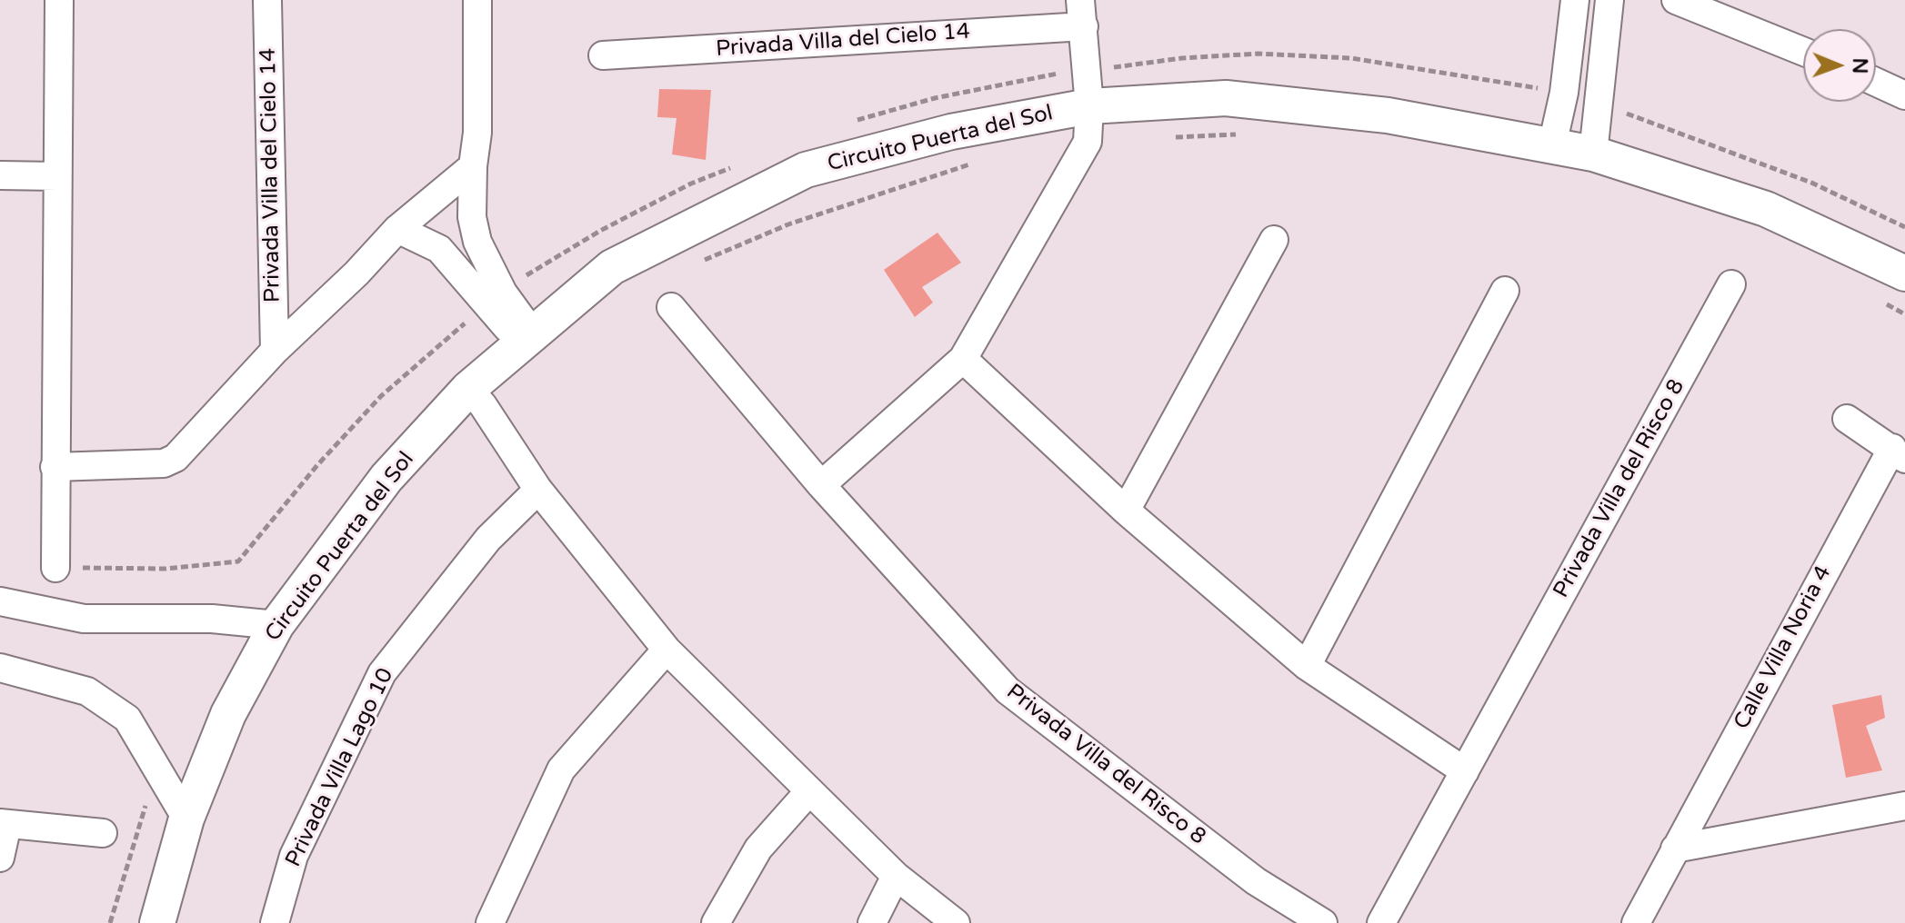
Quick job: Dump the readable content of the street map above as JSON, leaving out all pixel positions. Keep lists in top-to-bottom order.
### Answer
{
  "streets": {
    "street": [
      "Privada Villa del Cielo 14",
      "Circuito Puerta del Sol",
      "Privada Villa del Risco 8",
      "Calle Villa Noria 4",
      "Privada Villa Lago 10"
    ]
  },
  "north": "right"
}
